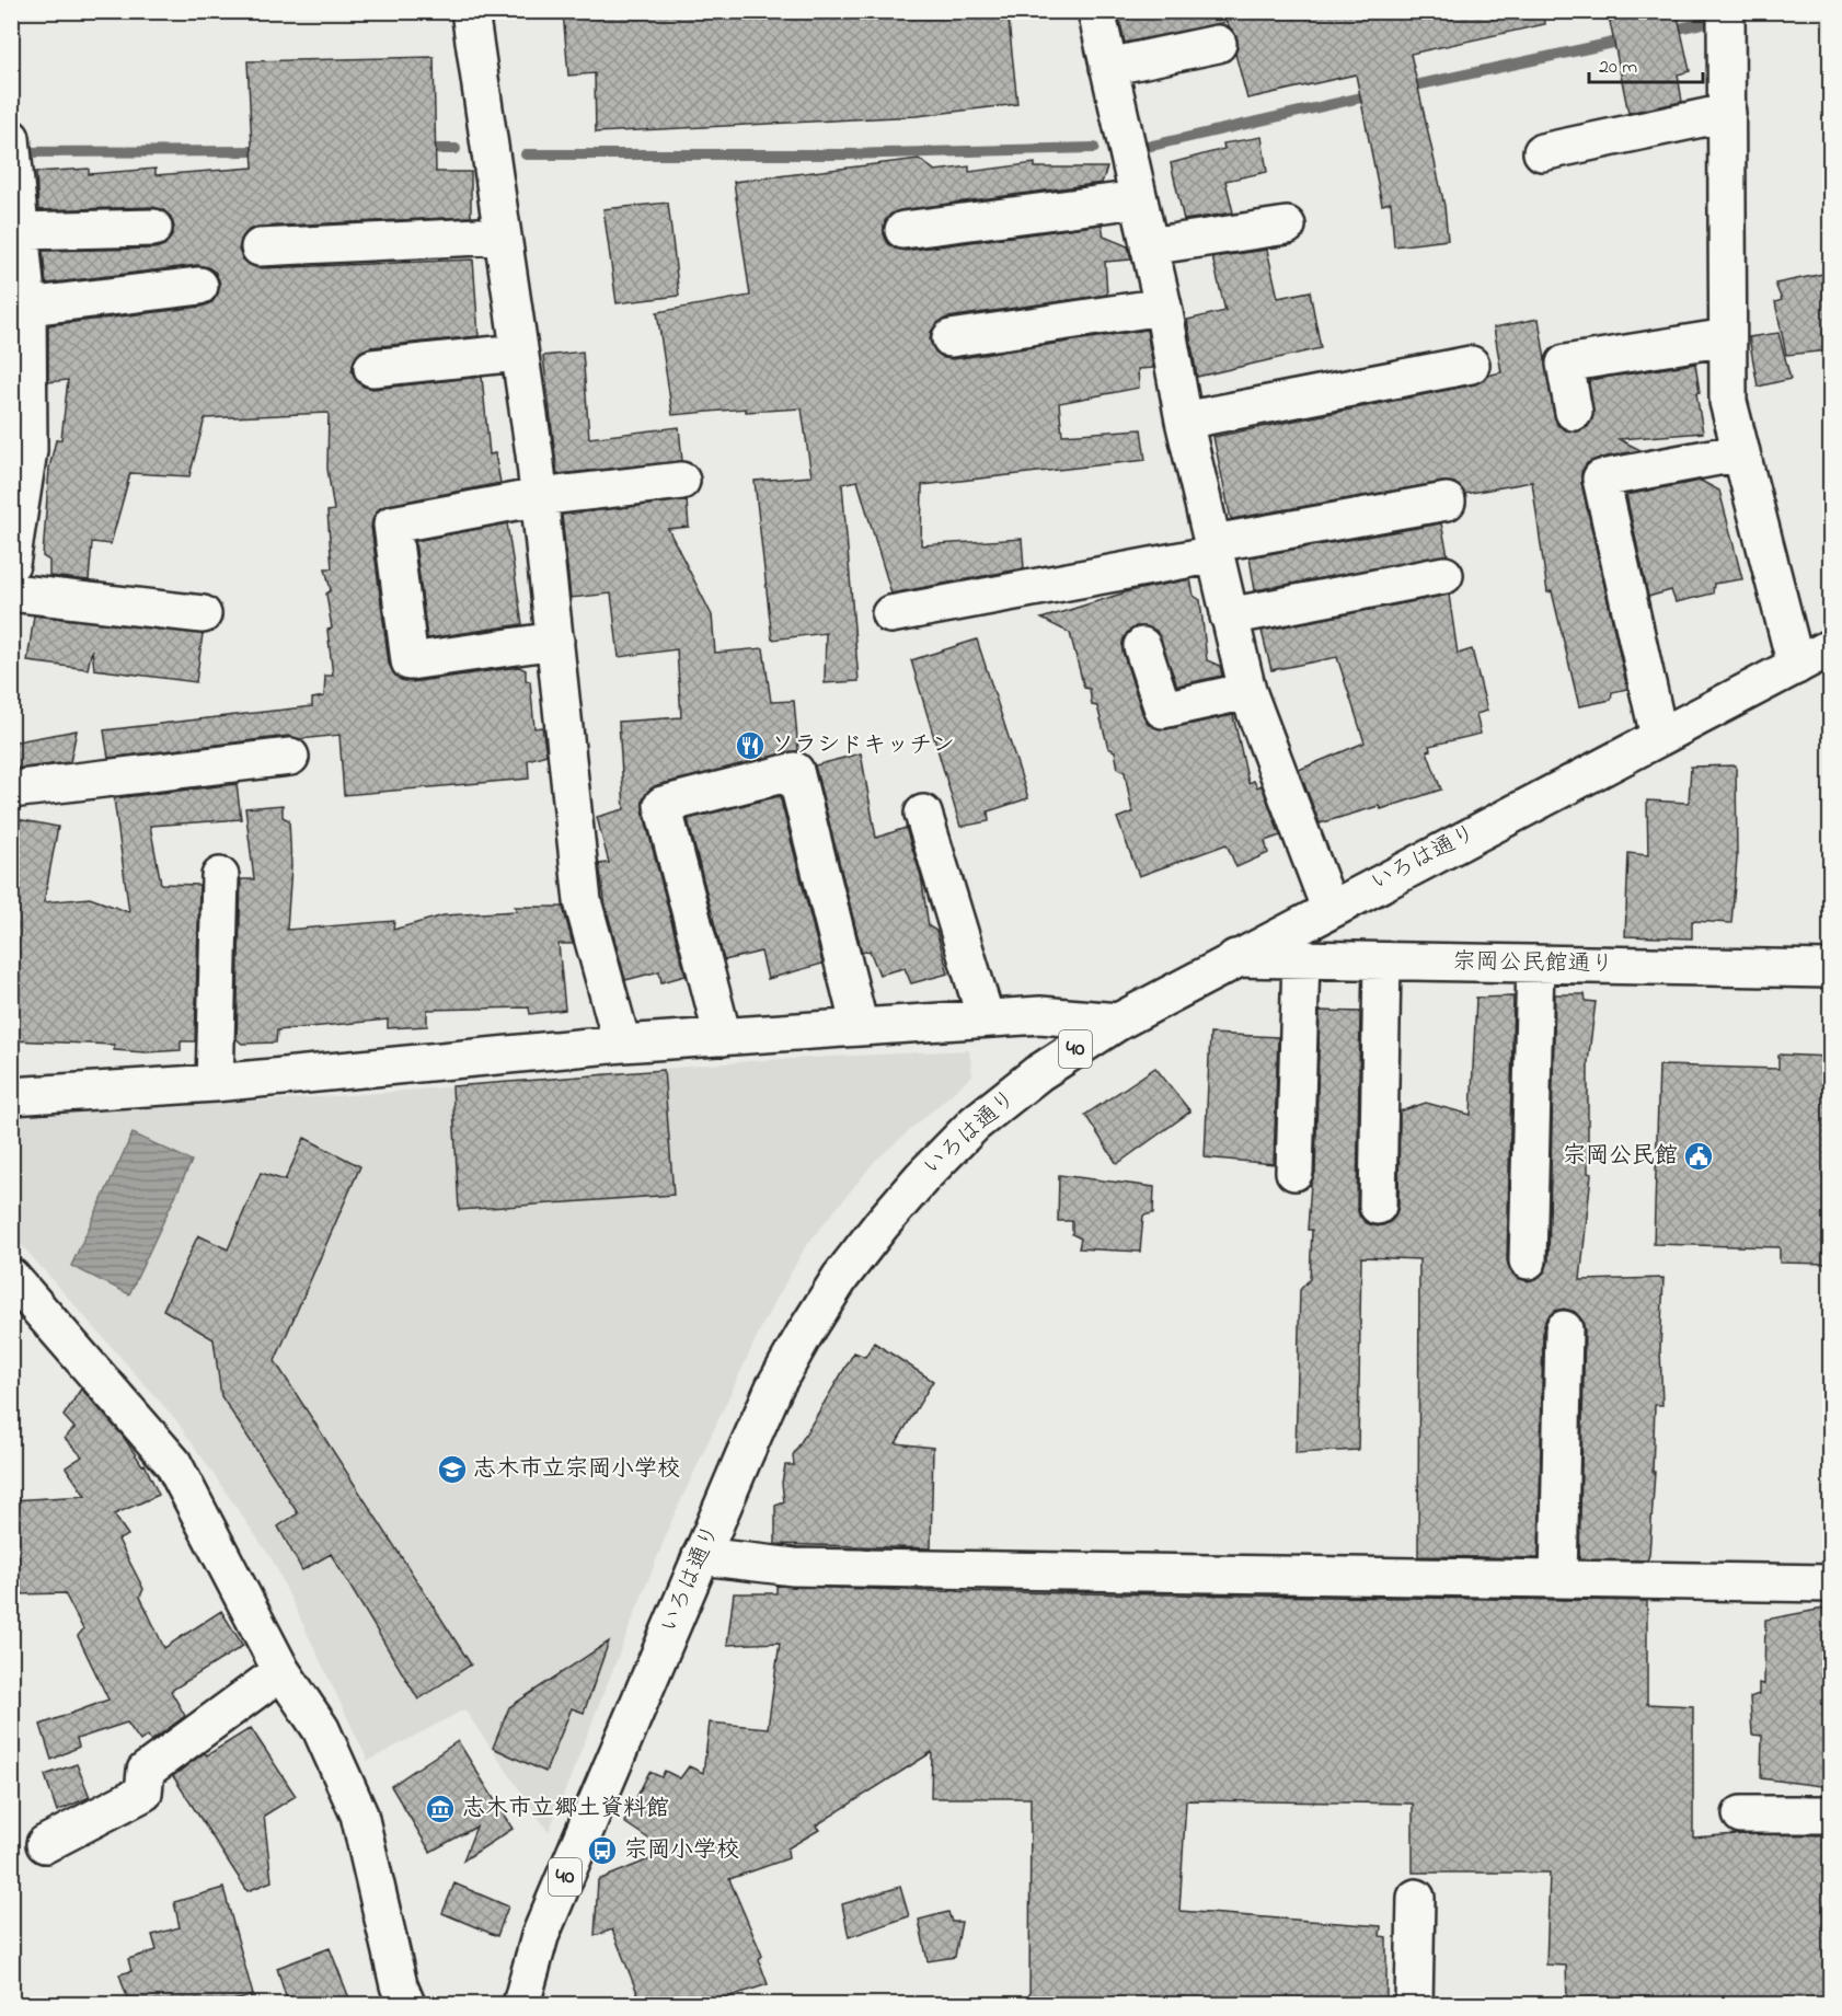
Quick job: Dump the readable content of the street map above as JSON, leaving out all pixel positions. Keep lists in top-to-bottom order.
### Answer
{
  "streets": {
    "street": ["いろは通り", "宗岡公民館通り", "40"]
  },
  "crossings": [
    ["いろは通り", "宗岡公民館通り"]
  ],
  "places": {
    "restaurant": ["ソラシドキッチン"],
    "public building": ["宗岡公民館"],
    "school or university": ["志木市立宗岡小学校"],
    "museum": ["志木市立郷土資料館"],
    "bus stop": ["宗岡小学校"]
  },
  "scale_bar": "20 m"
}
